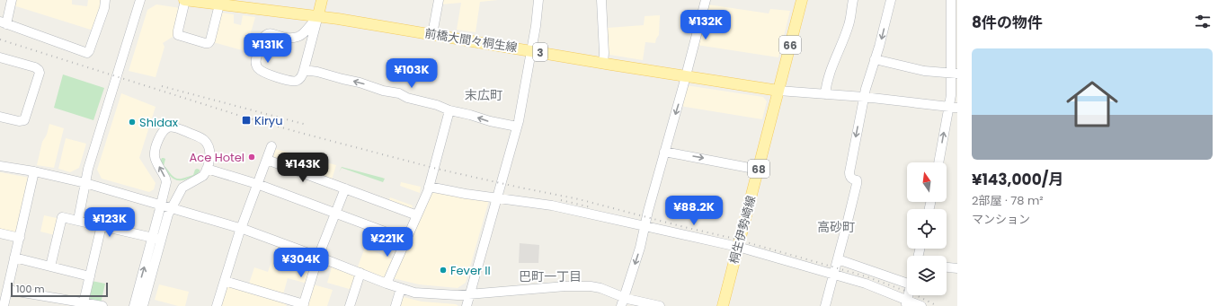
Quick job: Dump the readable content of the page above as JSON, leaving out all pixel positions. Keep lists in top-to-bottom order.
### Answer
{
  "streets": {
    "main road": [
      "前橋大間々桐生線",
      "66",
      "3",
      "68",
      "桐生伊勢崎線"
    ]
  },
  "crossings": [
    ["前橋大間々桐生線", "66"],
    ["前橋大間々桐生線", "桐生伊勢崎線"],
    ["66", "桐生伊勢崎線"]
  ],
  "districts": ["末広町", "高砂町", "巴町一丁目"],
  "places": {
    "transit": ["Kiryu"],
    "other": ["Shidax", "Ace Hotel", "Fever II"]
  },
  "scale_bar": "100 m",
  "north": "top",
  "page": {
    "heading": "8件の物件",
    "price": [
      "¥132K",
      "¥131K",
      "¥103K",
      "¥143K",
      "¥88.2K",
      "¥123K",
      "¥221K",
      "¥304K"
    ],
    "list": [
      {
        "name": "¥143,000/月",
        "note": "2部屋 · 78 m² · マンション"
      }
    ],
    "scale": "100 m"
  }
}
